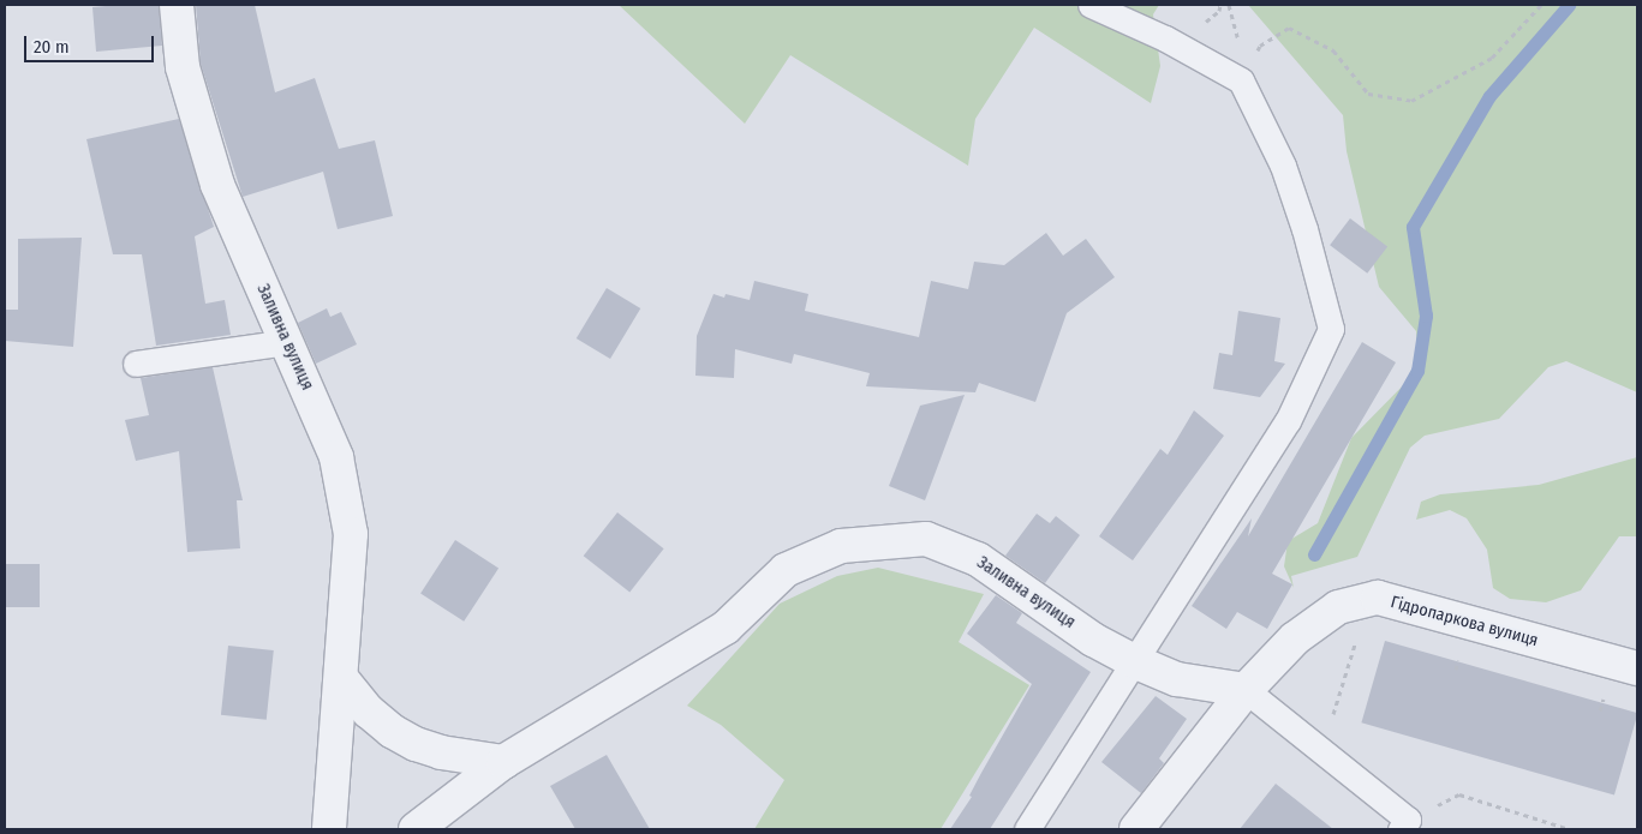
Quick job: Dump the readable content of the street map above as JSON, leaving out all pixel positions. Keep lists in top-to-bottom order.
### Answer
{
  "streets": {
    "street": ["Заливна вулиця", "Гідропаркова вулиця"]
  },
  "crossings": [
    ["Заливна вулиця", "Гідропаркова вулиця"]
  ],
  "scale_bar": "20 m"
}
